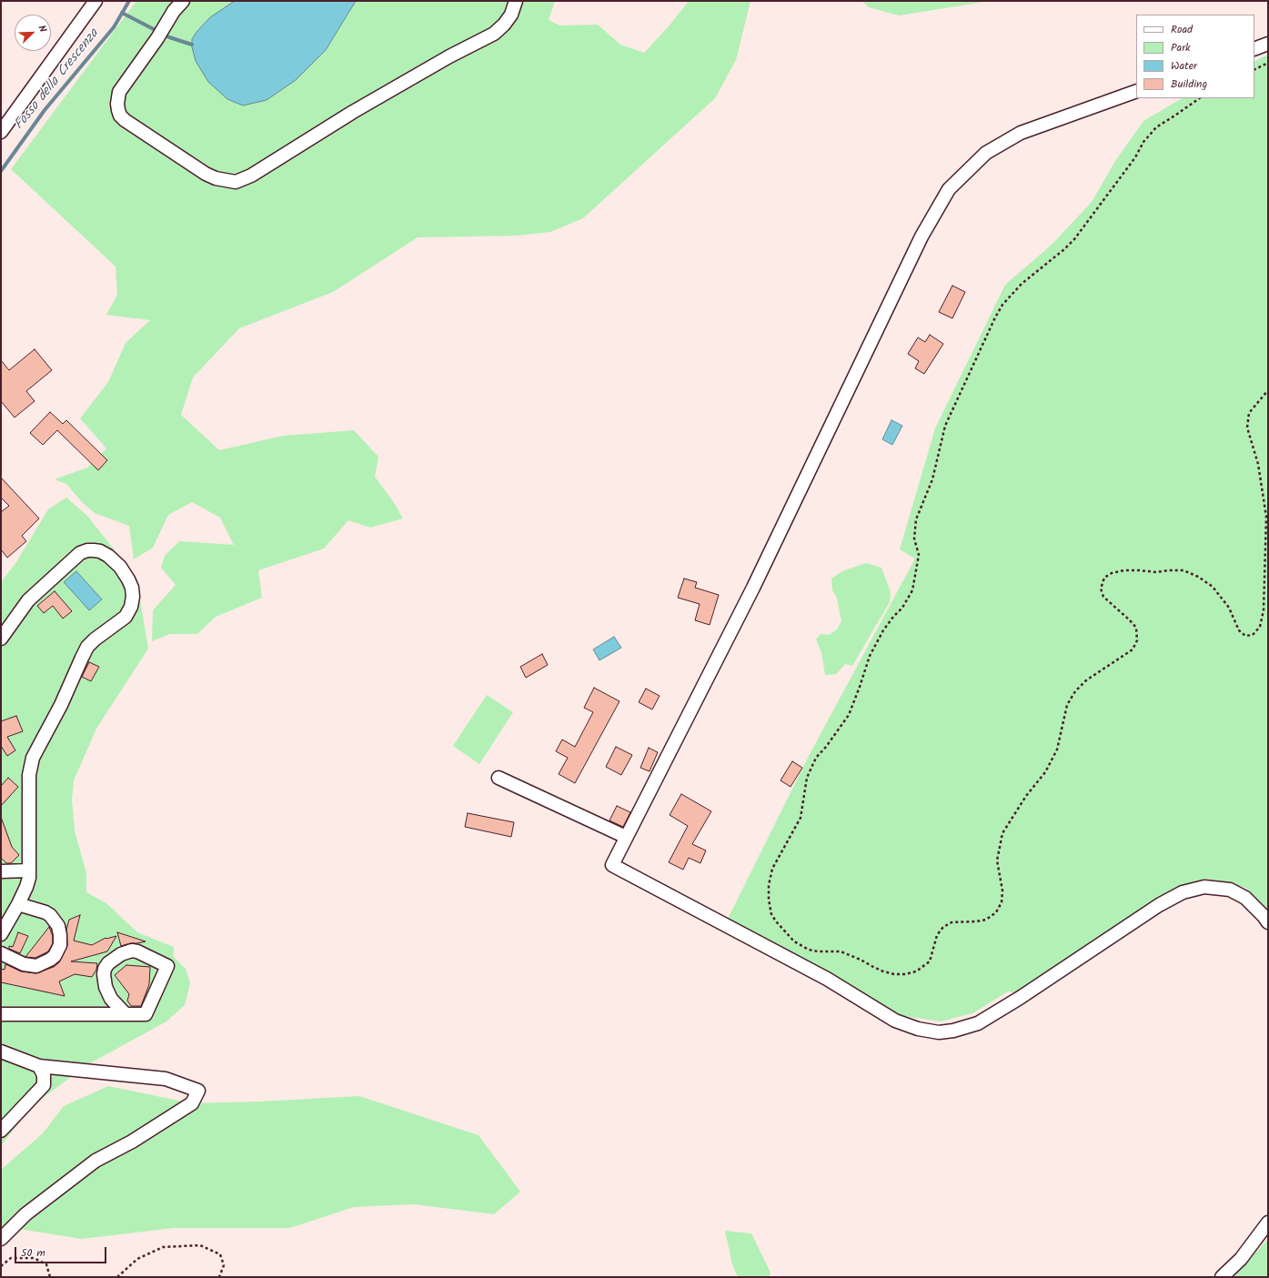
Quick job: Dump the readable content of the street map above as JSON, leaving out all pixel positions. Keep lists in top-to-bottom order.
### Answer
{
  "water": ["Fosso della Crescenza"],
  "legend": [
    "Road",
    "Park",
    "Water",
    "Building"
  ],
  "scale_bar": "50 m",
  "north": "top right"
}
